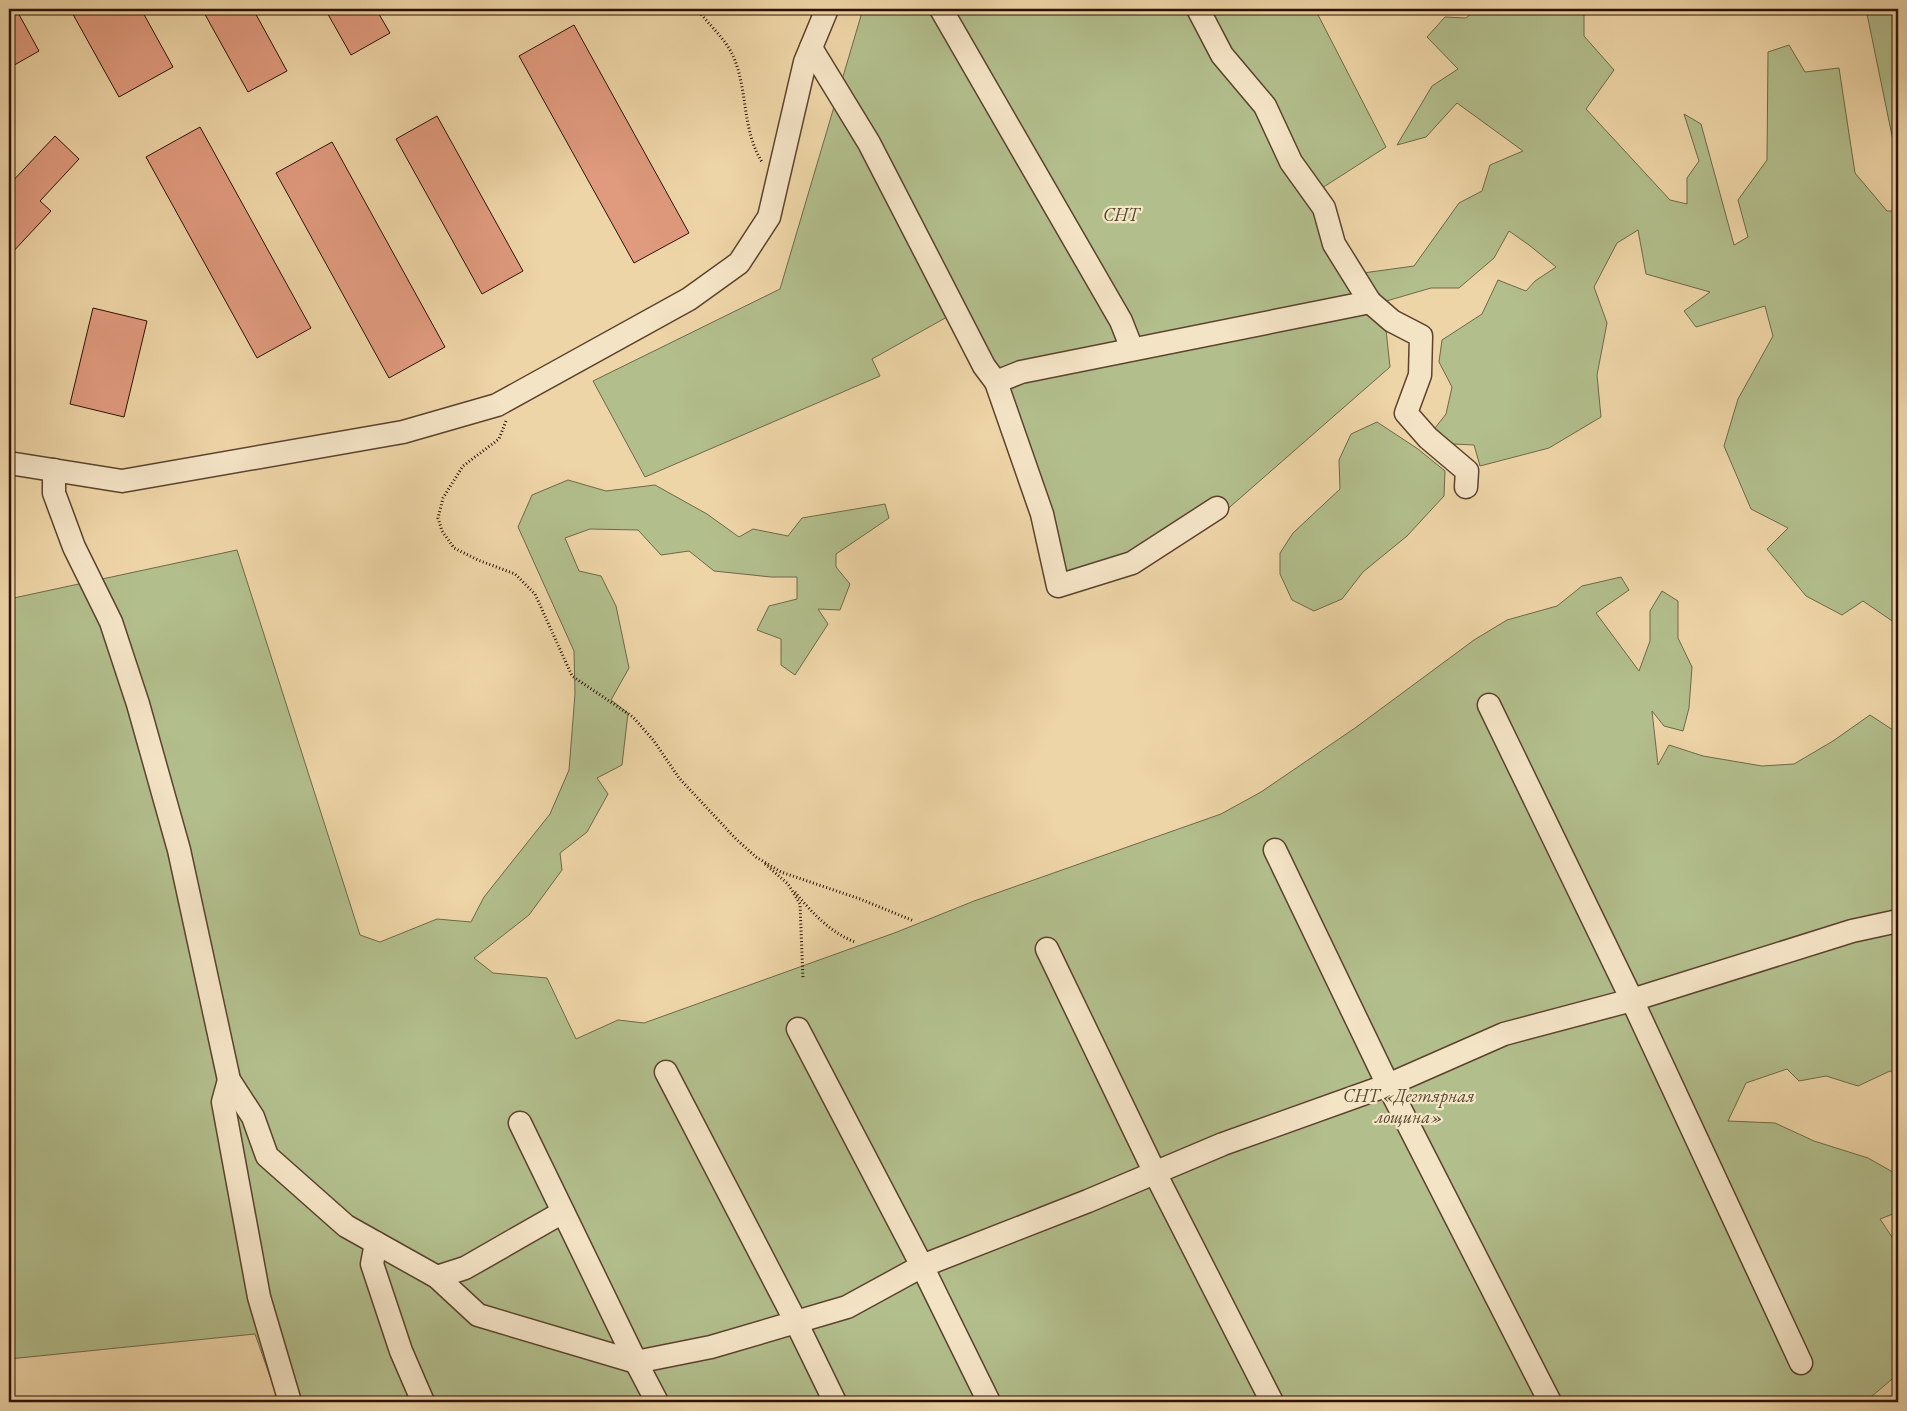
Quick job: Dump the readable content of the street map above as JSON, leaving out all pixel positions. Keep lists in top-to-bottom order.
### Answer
{
  "parks": ["СНТ", "СНТ «Дегтярная лощина»"]
}
